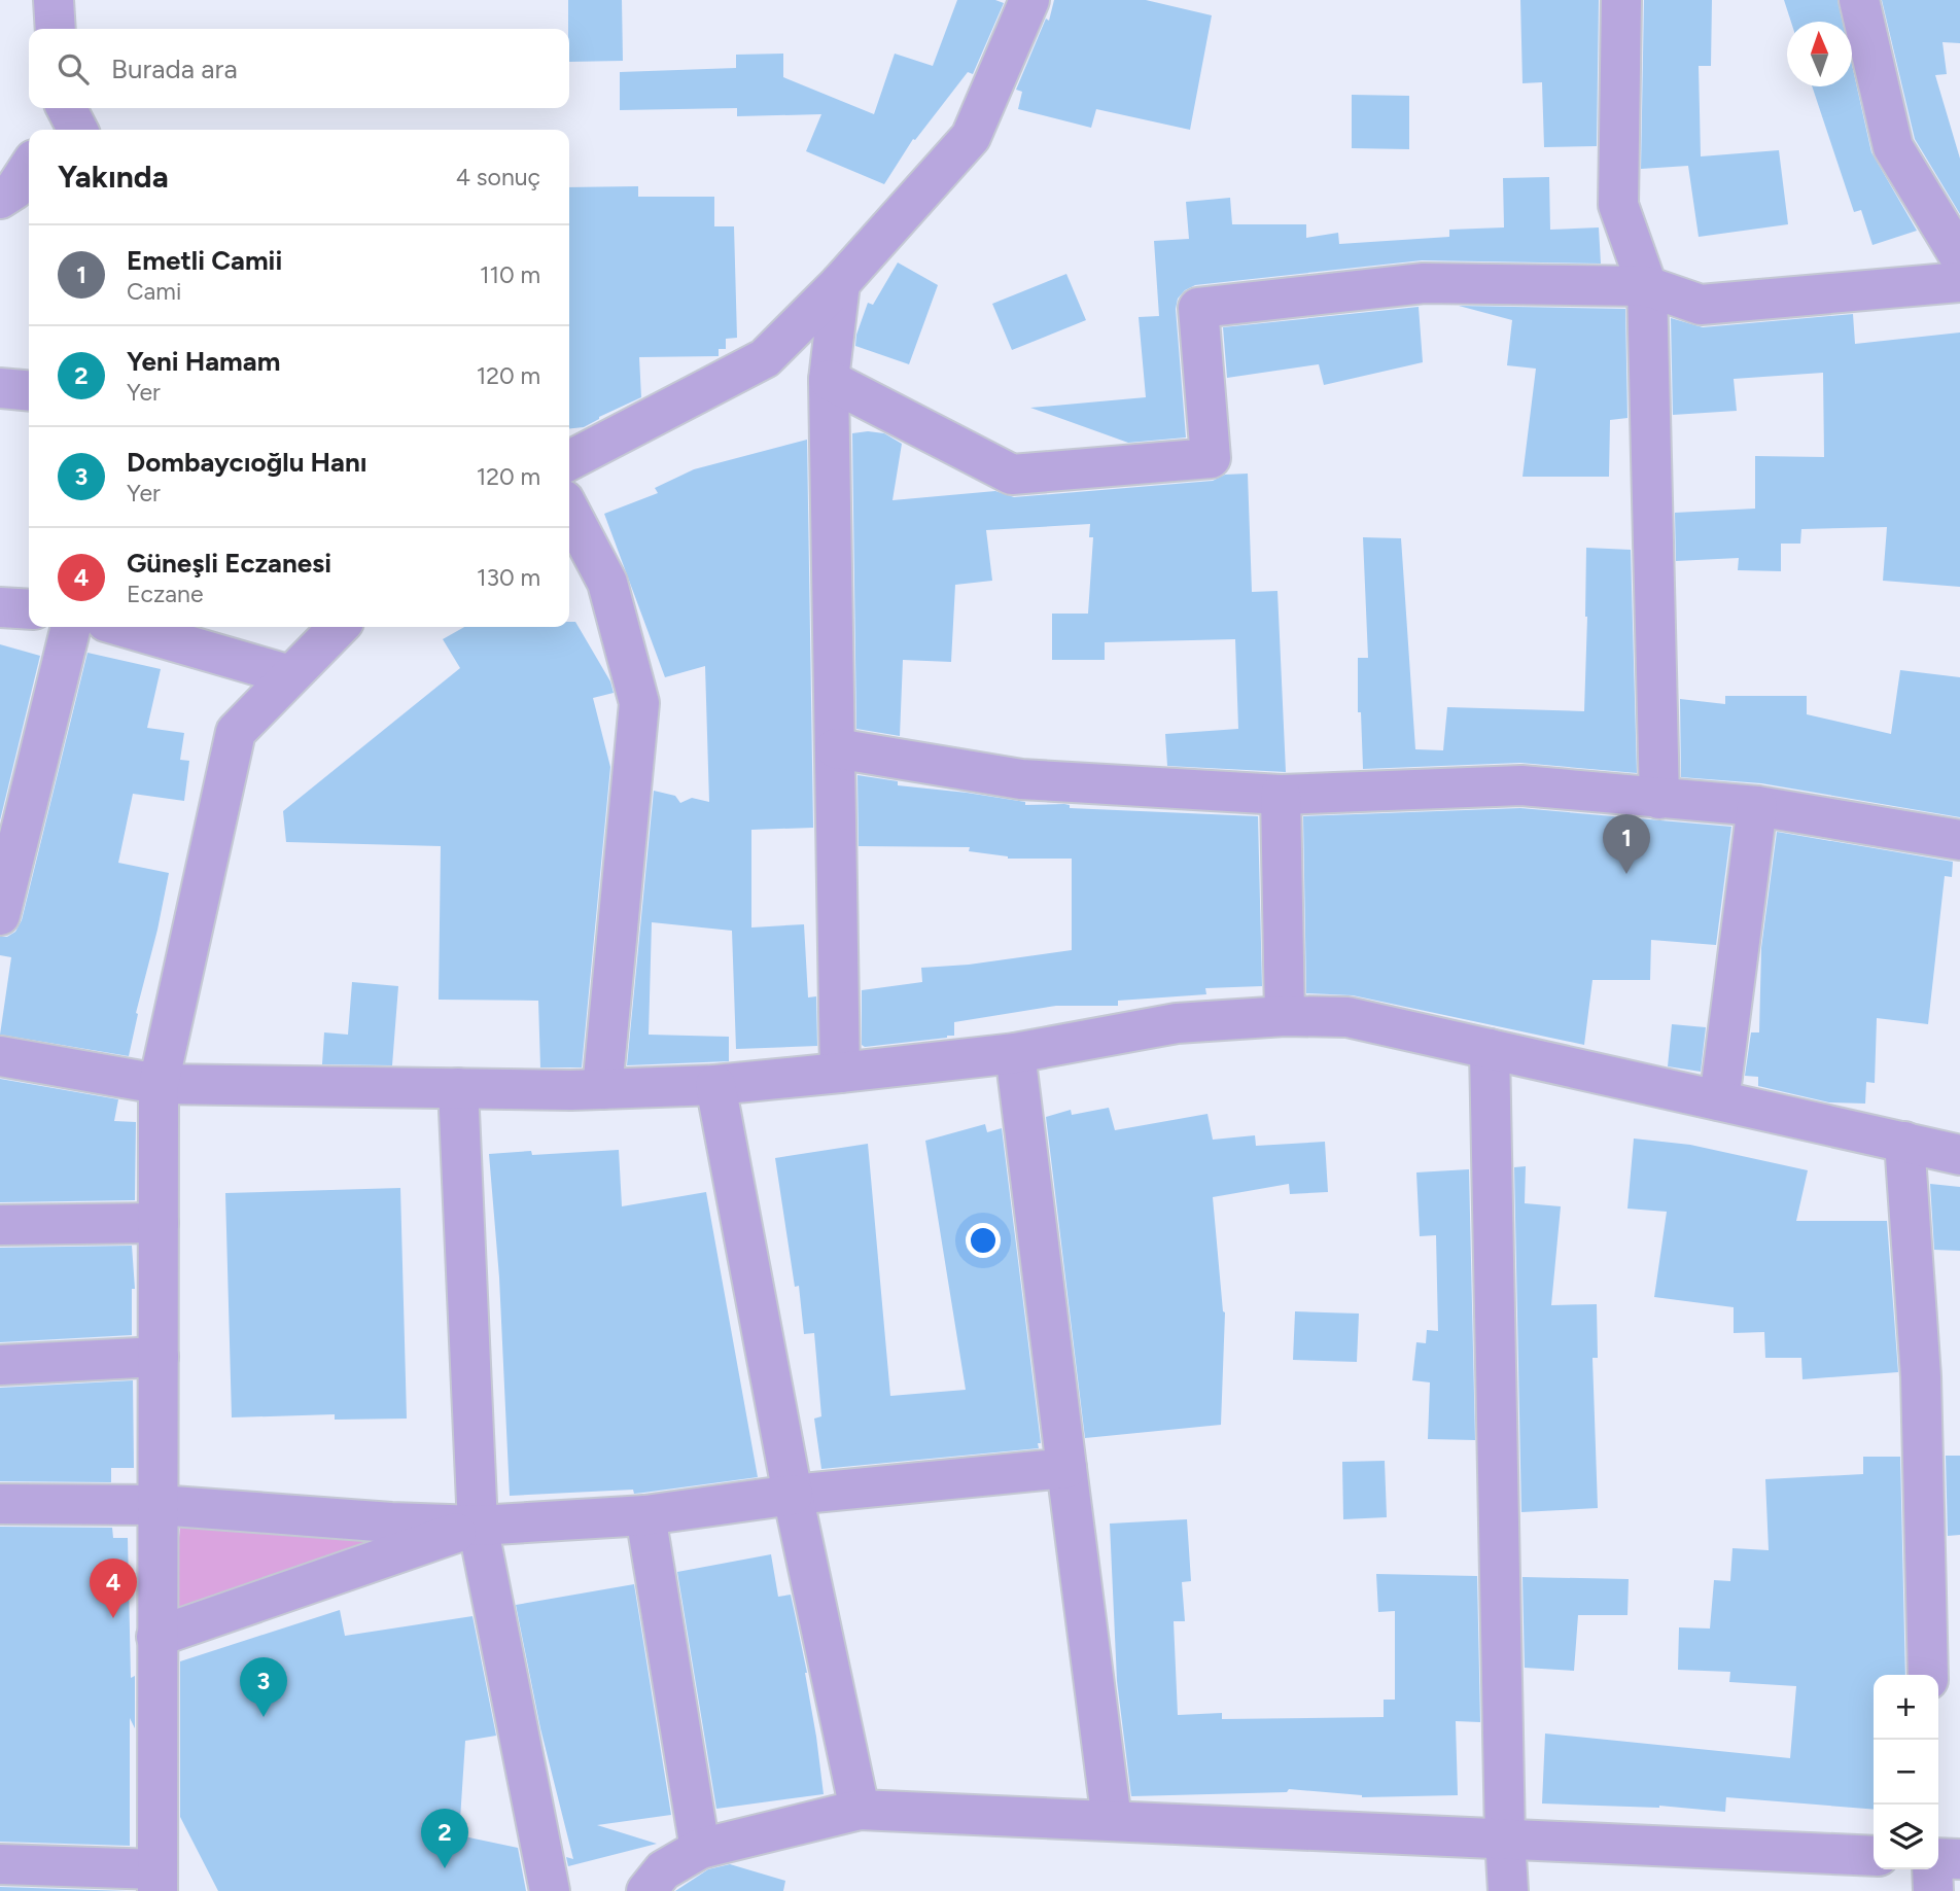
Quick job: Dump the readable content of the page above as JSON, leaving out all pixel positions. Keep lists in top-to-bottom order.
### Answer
{
  "north": "top",
  "page": {
    "search": "Burada ara",
    "heading": ["Yakında", "4 sonuç"],
    "list": [
      {
        "mark": "1",
        "name": "Emetli Camii",
        "note": "Cami",
        "value": "110 m"
      },
      {
        "mark": "2",
        "name": "Yeni Hamam",
        "note": "Yer",
        "value": "120 m"
      },
      {
        "mark": "3",
        "name": "Dombaycıoğlu Hanı",
        "note": "Yer",
        "value": "120 m"
      },
      {
        "mark": "4",
        "name": "Güneşli Eczanesi",
        "note": "Eczane",
        "value": "130 m"
      }
    ],
    "pins": [
      "1",
      "4",
      "3",
      "2"
    ],
    "map_buttons": ["+", "−"]
  }
}
